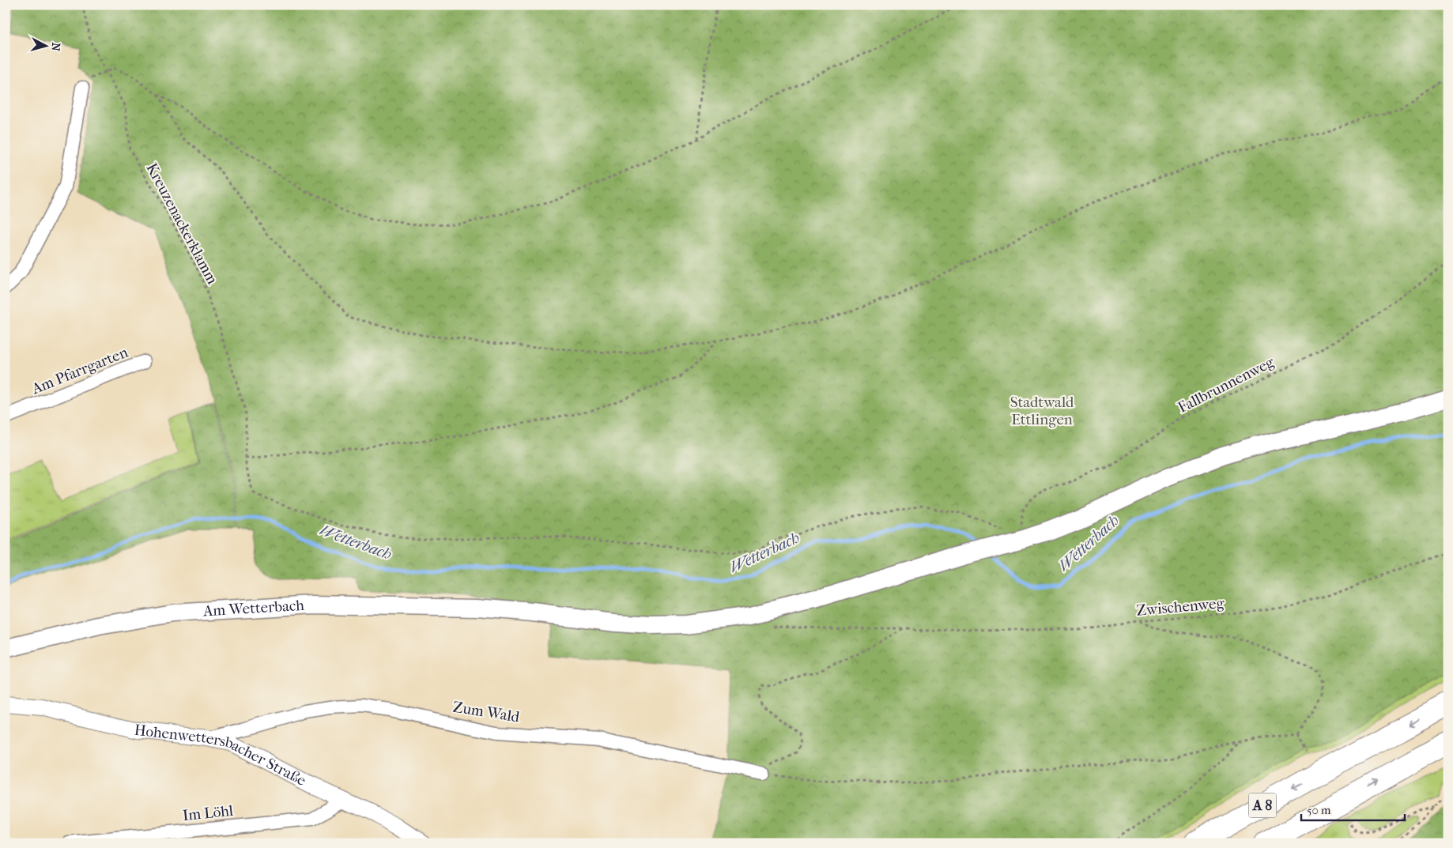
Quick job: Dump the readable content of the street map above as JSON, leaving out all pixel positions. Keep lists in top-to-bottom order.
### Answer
{
  "streets": {
    "highway": ["A 8"],
    "main road": ["Am Wetterbach"],
    "street": [
      "Am Pfarrgarten",
      "Zum Wald",
      "Hohenwettersbacher Straße",
      "Im Löhl"
    ],
    "path": ["Kreuzenackerklamm", "Fallbrunnenweg", "Zwischenweg"]
  },
  "crossings": [
    ["Kreuzenackerklamm", "Am Wetterbach"],
    ["Zwischenweg", "Am Wetterbach"],
    ["Zum Wald", "Hohenwettersbacher Straße"],
    ["Hohenwettersbacher Straße", "Im Löhl"]
  ],
  "water": ["Wetterbach"],
  "parks": ["Stadtwald Ettlingen"],
  "scale_bar": "50 m",
  "north": "right"
}
